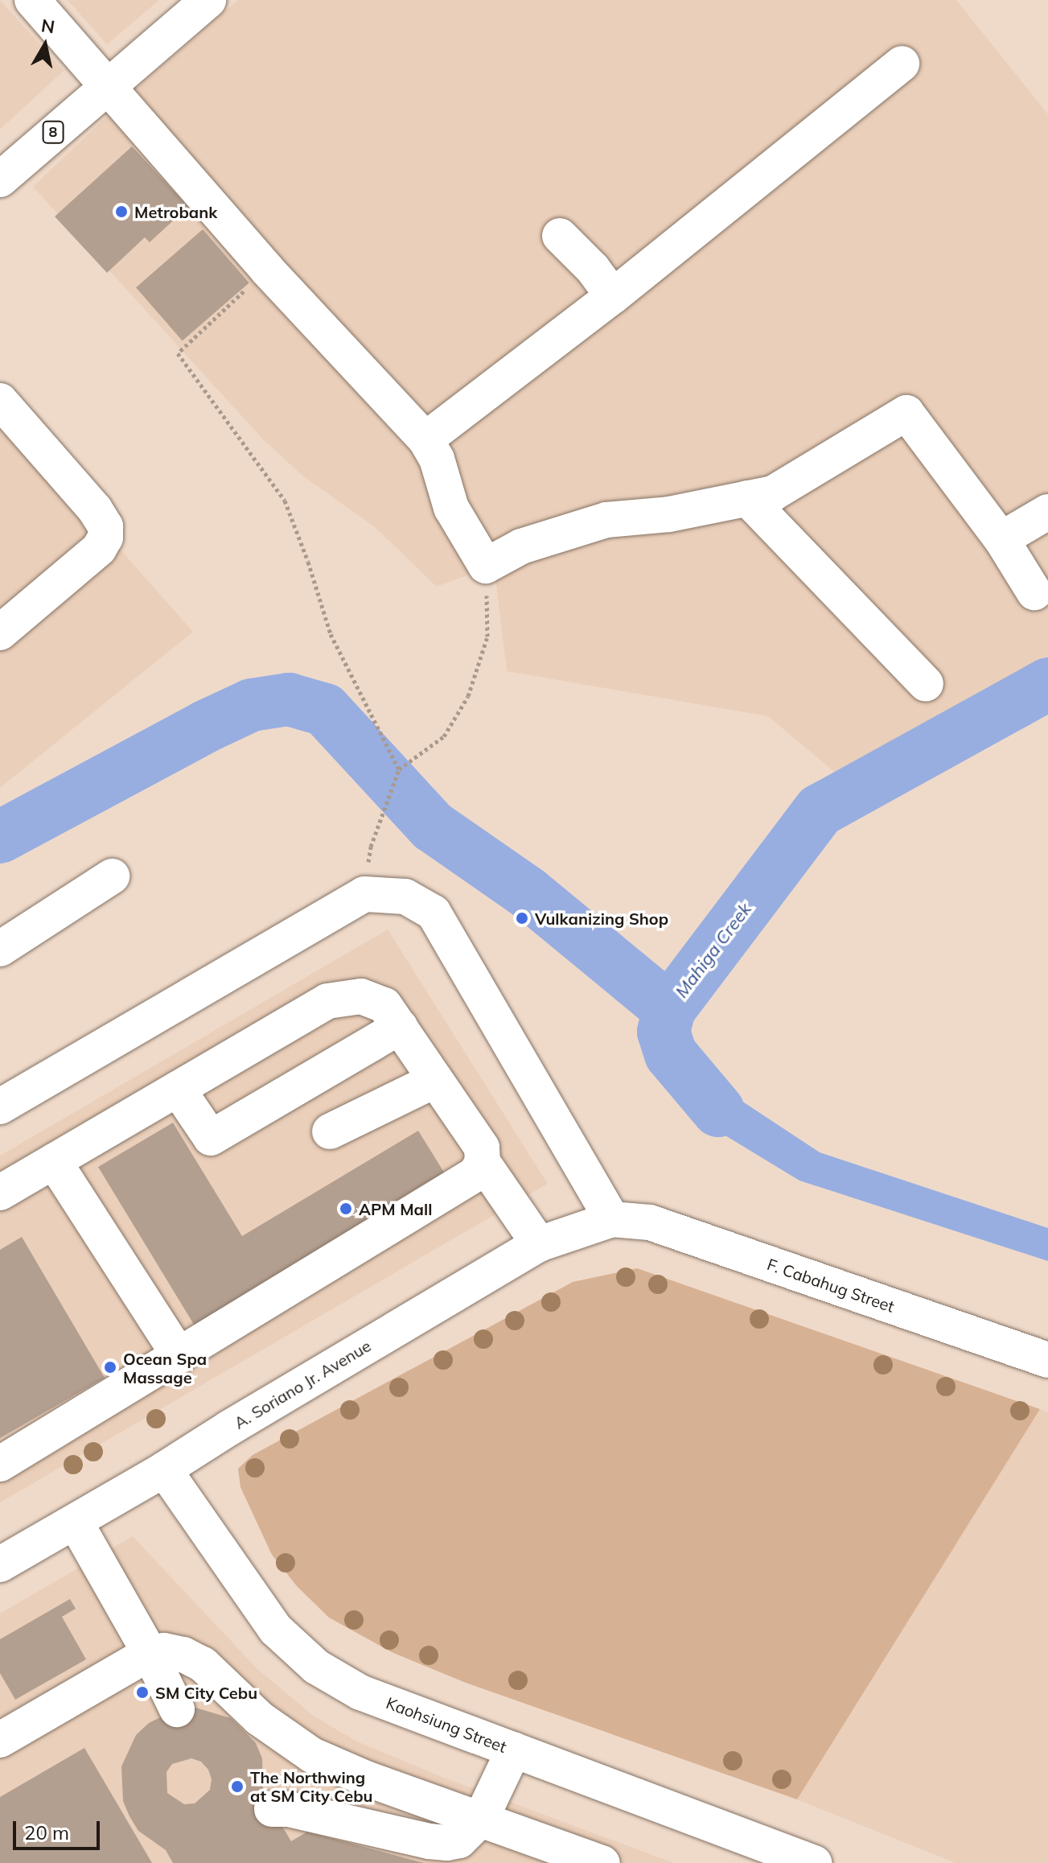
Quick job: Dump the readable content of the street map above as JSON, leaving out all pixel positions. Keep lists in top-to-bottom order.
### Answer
{
  "streets": {
    "main road": [
      "8",
      "F. Cabahug Street",
      "A. Soriano Jr. Avenue",
      "Kaohsiung Street"
    ]
  },
  "crossings": [
    ["F. Cabahug Street", "A. Soriano Jr. Avenue"],
    ["A. Soriano Jr. Avenue", "Kaohsiung Street"]
  ],
  "water": ["Mahiga Creek"],
  "places": [
    "Metrobank",
    "Vulkanizing Shop",
    "APM Mall",
    "Ocean Spa Massage",
    "SM City Cebu",
    "The Northwing at SM City Cebu"
  ],
  "scale_bar": "20 m",
  "north": "top"
}
